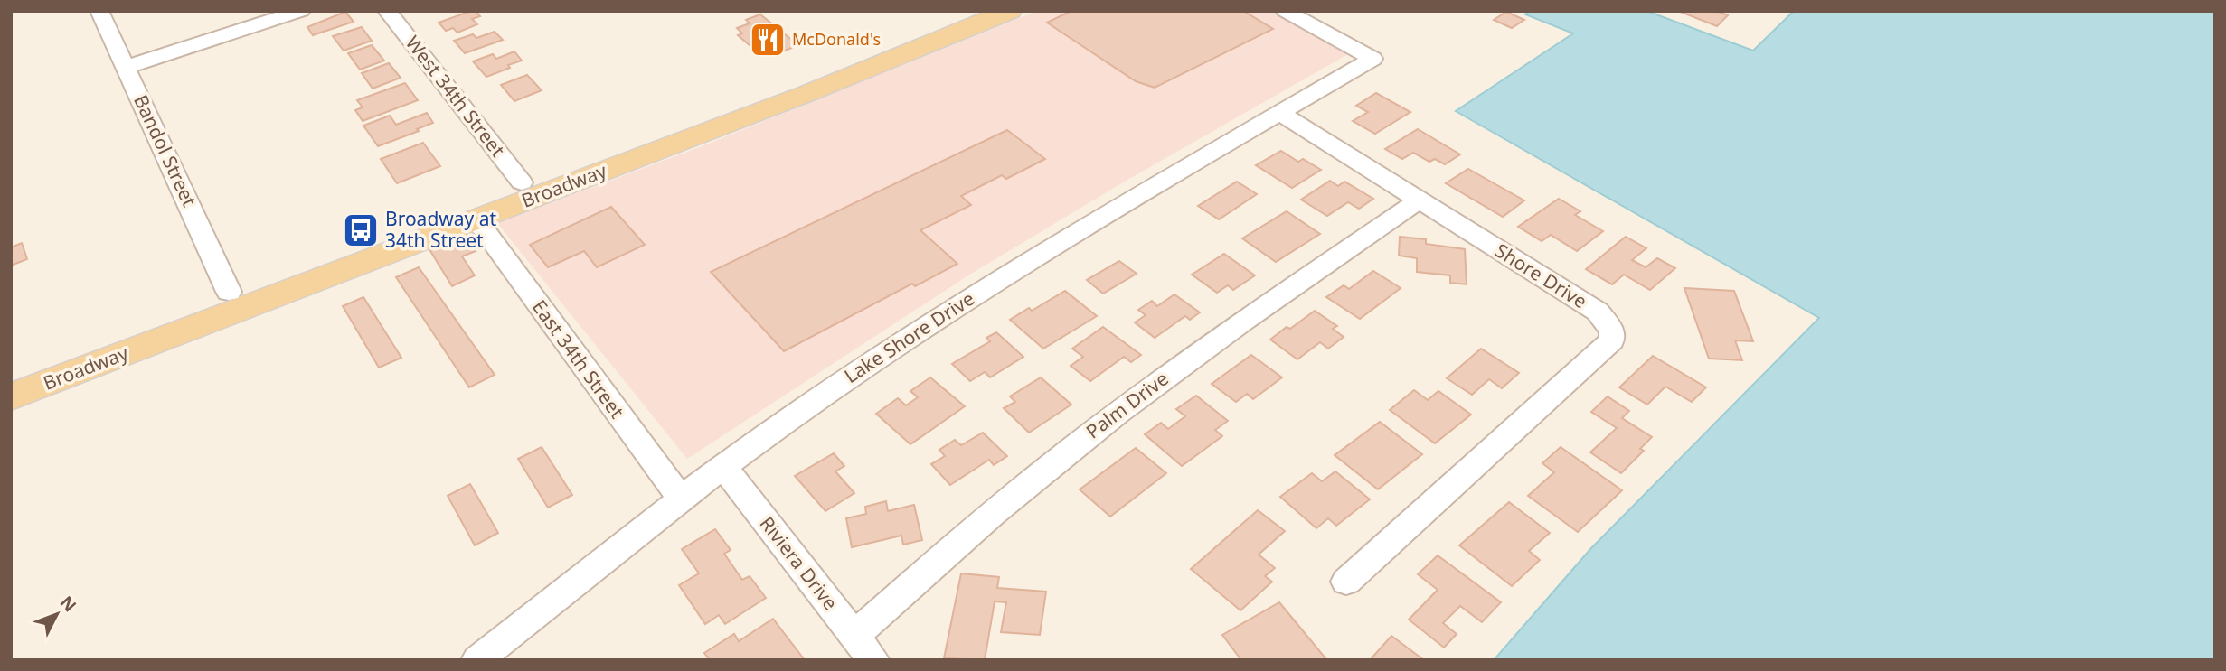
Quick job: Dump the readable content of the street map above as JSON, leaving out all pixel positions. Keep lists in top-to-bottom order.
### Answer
{
  "streets": {
    "main road": ["Broadway"],
    "street": [
      "West 34th Street",
      "Bandol Street",
      "Shore Drive",
      "Lake Shore Drive",
      "East 34th Street",
      "Palm Drive",
      "Riviera Drive"
    ]
  },
  "crossings": [
    ["West 34th Street", "Broadway"],
    ["Bandol Street", "Broadway"],
    ["Broadway", "East 34th Street"],
    ["Shore Drive", "Lake Shore Drive"],
    ["Shore Drive", "Palm Drive"],
    ["Lake Shore Drive", "East 34th Street"],
    ["Lake Shore Drive", "Riviera Drive"],
    ["Palm Drive", "Riviera Drive"]
  ],
  "places": {
    "restaurant": ["McDonald's"],
    "bus stop": ["Broadway at 34th Street"]
  },
  "north": "top right"
}
